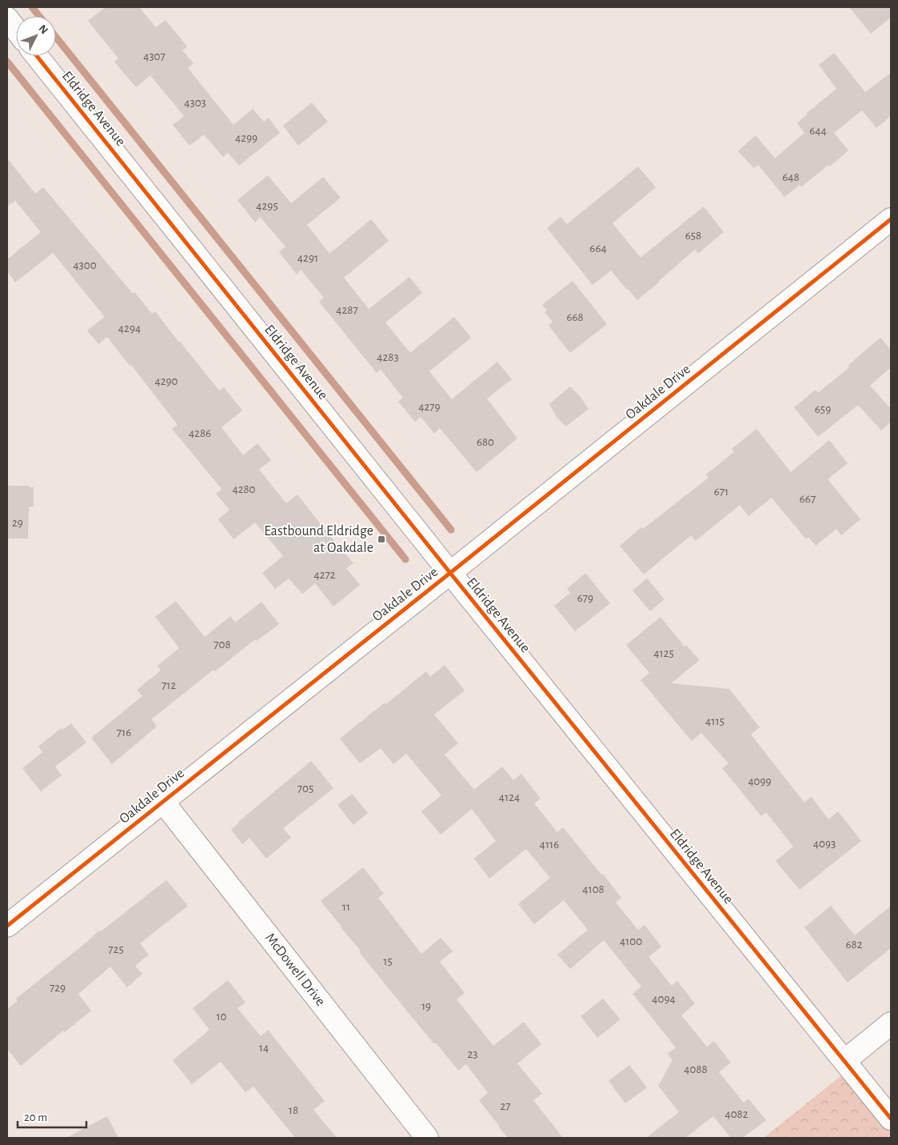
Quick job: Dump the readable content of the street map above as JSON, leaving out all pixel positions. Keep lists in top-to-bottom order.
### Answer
{
  "streets": {
    "street": ["Eldridge Avenue", "Oakdale Drive", "McDowell Drive"]
  },
  "crossings": [
    ["Eldridge Avenue", "Oakdale Drive"],
    ["Oakdale Drive", "McDowell Drive"]
  ],
  "places": {
    "transit": ["Eastbound Eldridge at Oakdale"]
  },
  "house_numbers": [
    "4307",
    "4303",
    "644",
    "4299",
    "648",
    "4295",
    "658",
    "664",
    "4291",
    "4300",
    "4287",
    "668",
    "4294",
    "4283",
    "4290",
    "4279",
    "659",
    "4286",
    "680",
    "4280",
    "671",
    "667",
    "29",
    "4272",
    "679",
    "708",
    "4125",
    "712",
    "4115",
    "716",
    "4099",
    "705",
    "4124",
    "4093",
    "4116",
    "4108",
    "11",
    "4100",
    "682",
    "725",
    "15",
    "729",
    "4094",
    "19",
    "10",
    "14",
    "23",
    "4088",
    "27",
    "18",
    "4082"
  ],
  "scale_bar": "20 m",
  "north": "top right"
}
